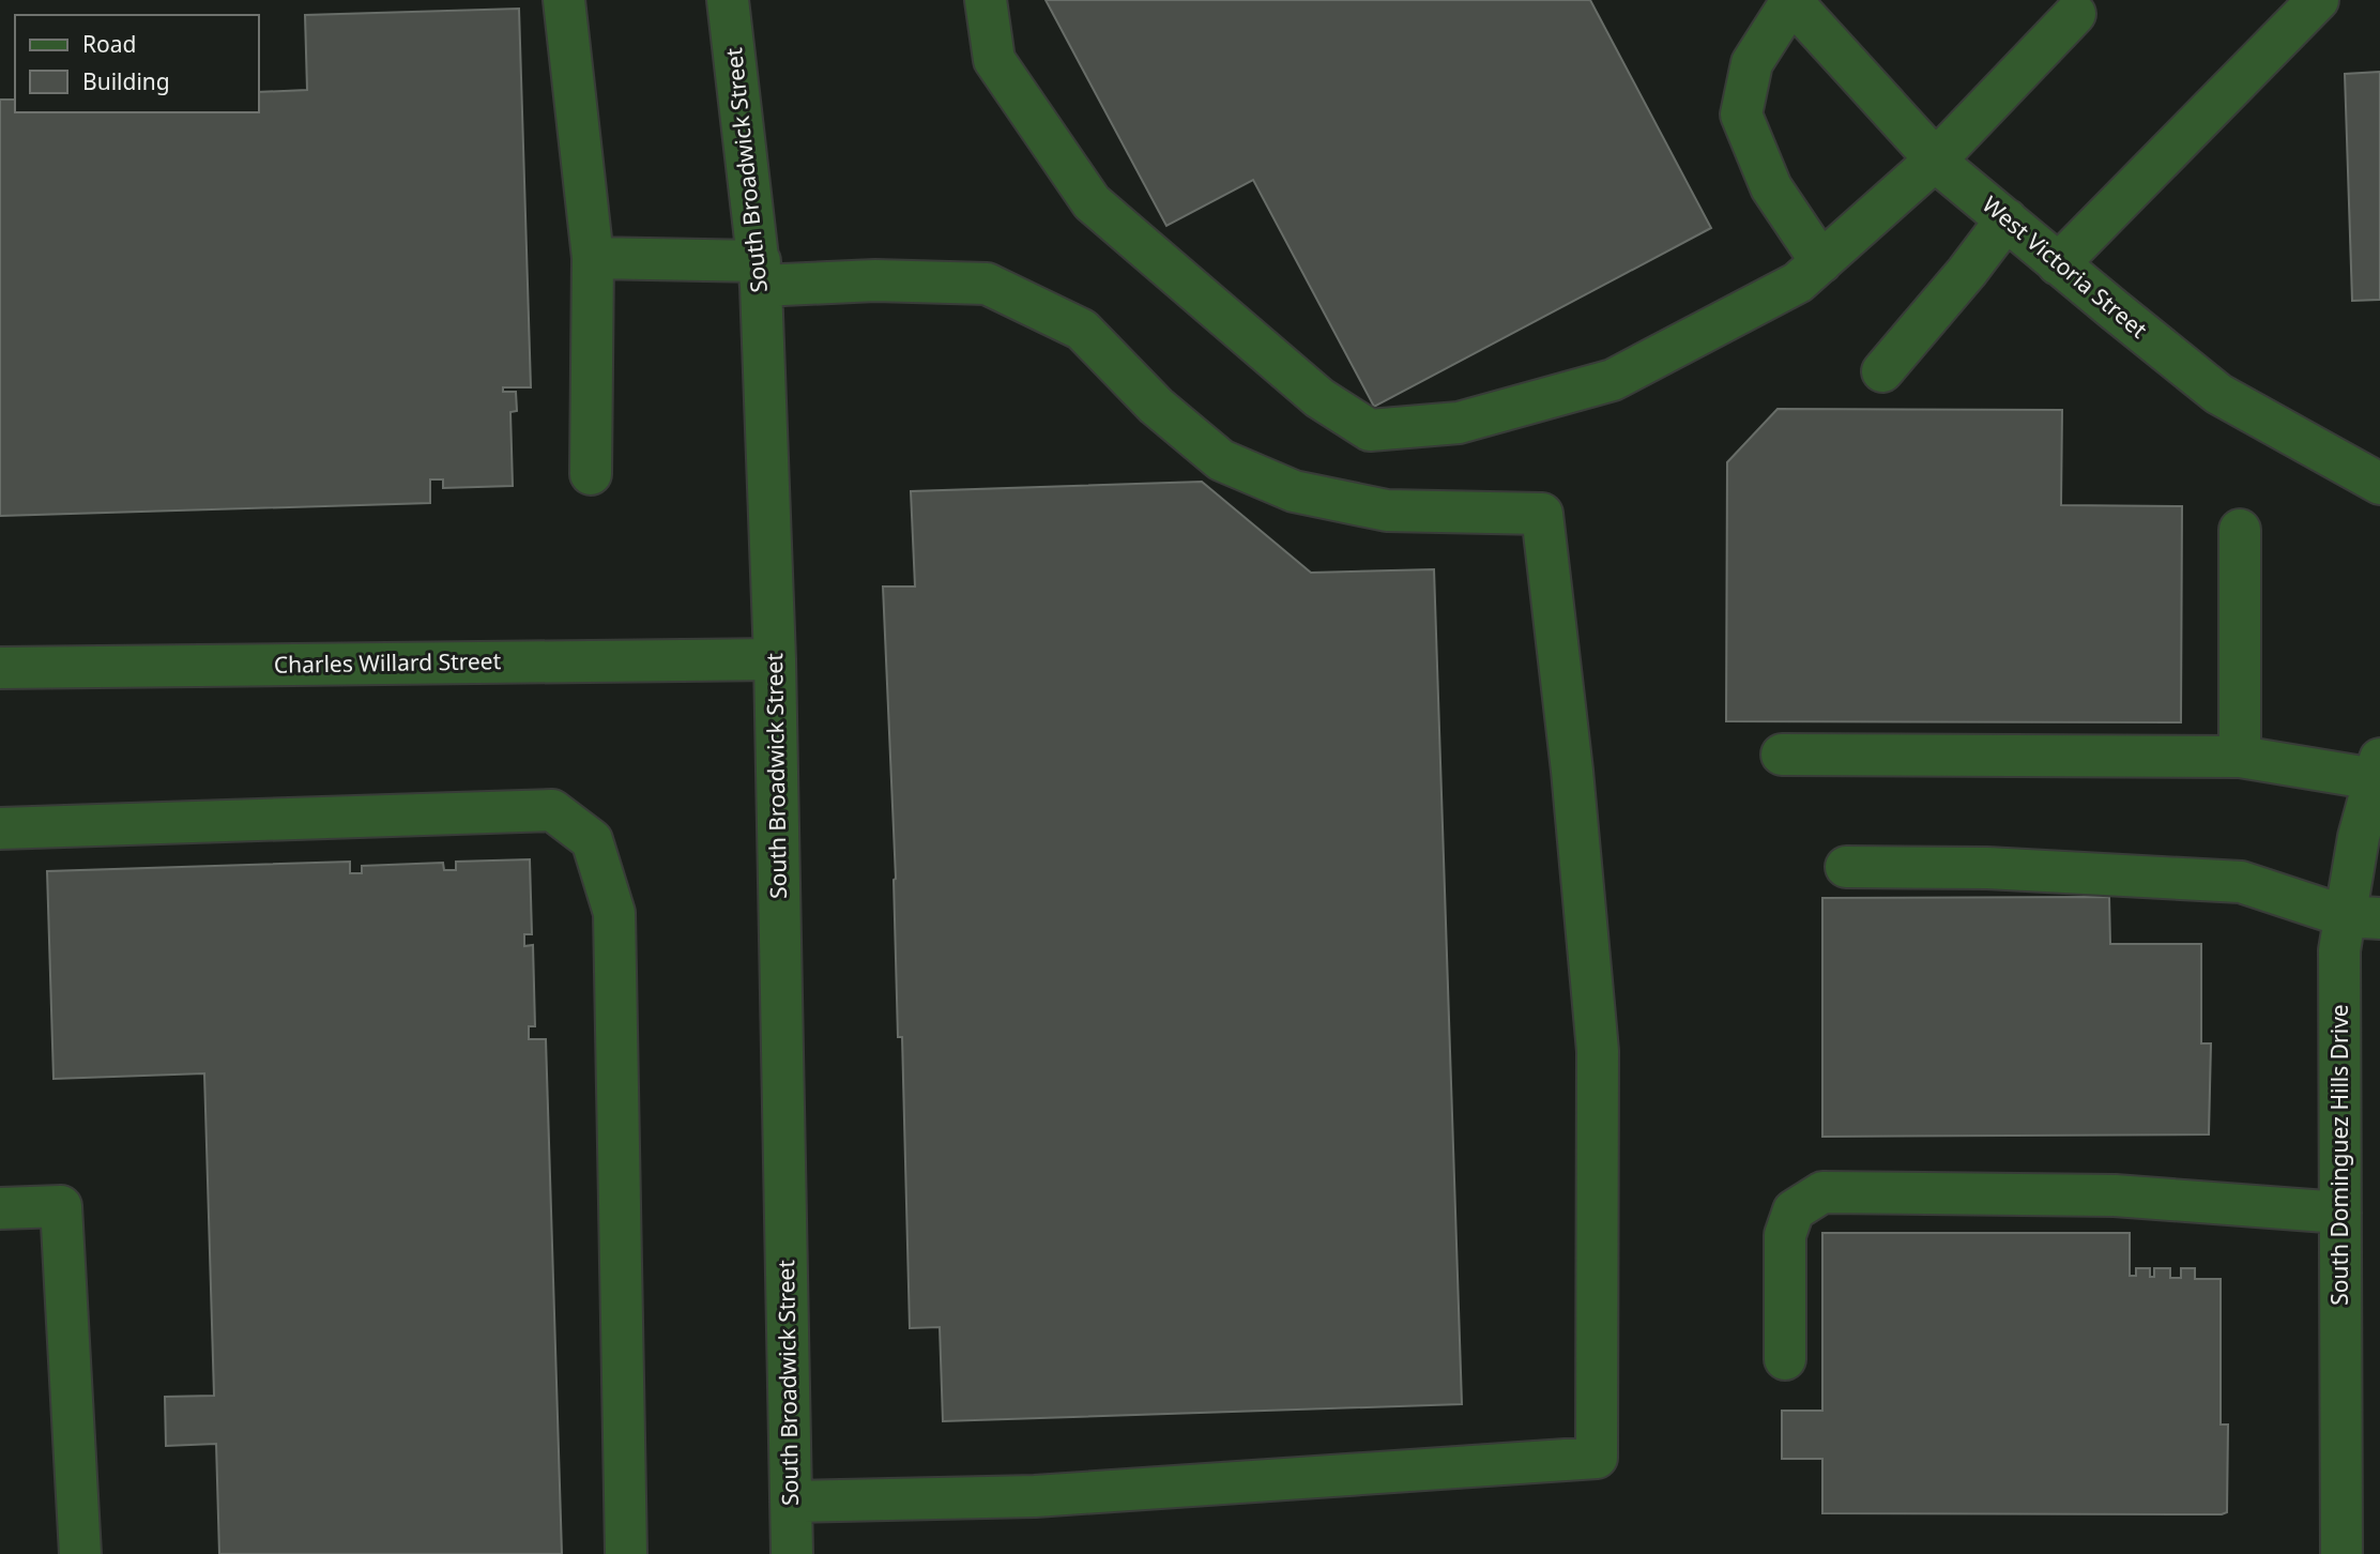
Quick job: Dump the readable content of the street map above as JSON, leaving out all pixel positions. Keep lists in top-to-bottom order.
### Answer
{
  "streets": {
    "street": [
      "South Broadwick Street",
      "West Victoria Street",
      "Charles Willard Street",
      "South Dominguez Hills Drive"
    ]
  },
  "crossings": [
    ["South Broadwick Street", "Charles Willard Street"]
  ],
  "legend": ["Road", "Building"]
}
